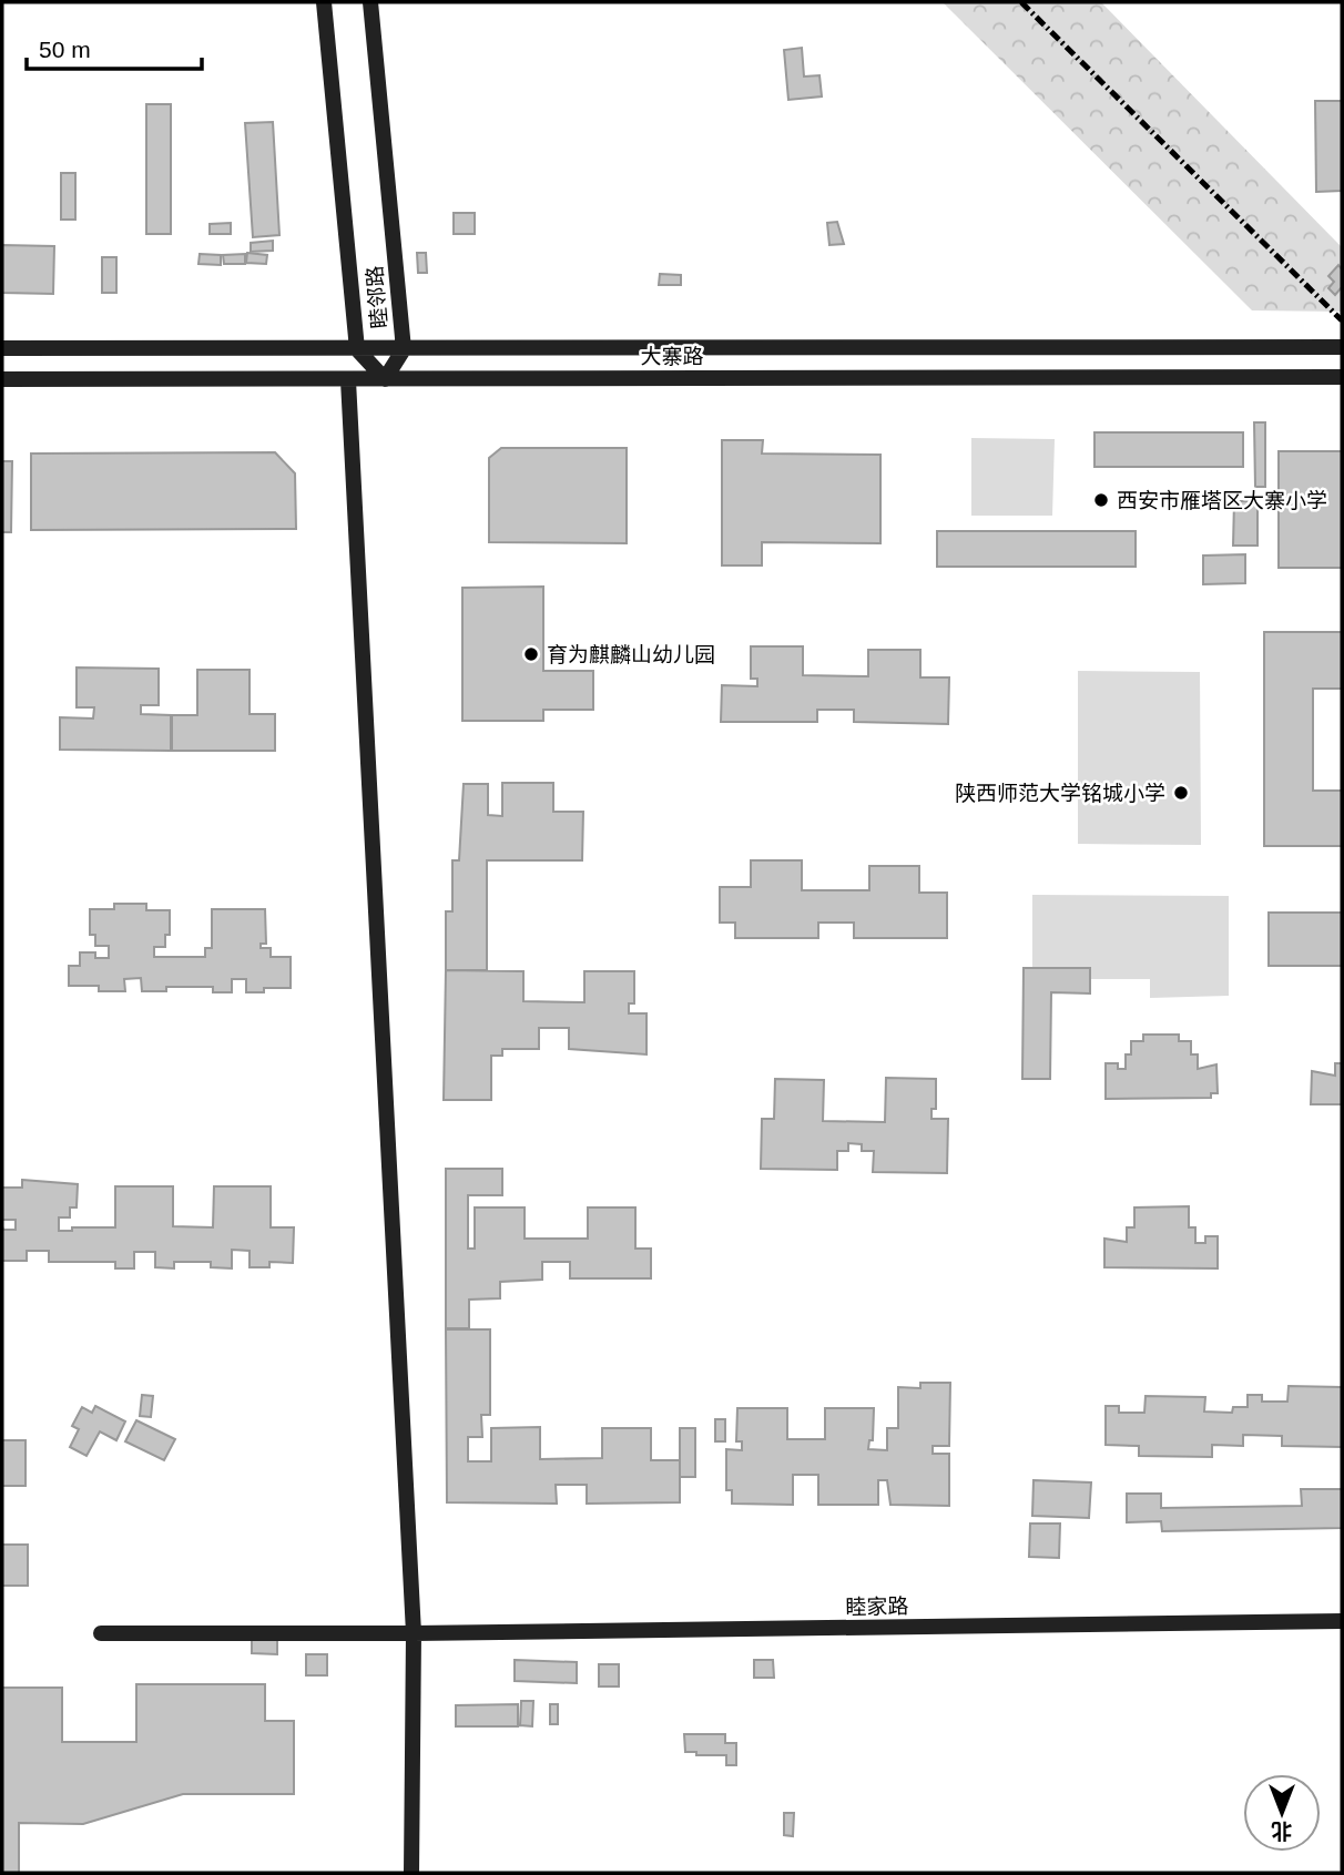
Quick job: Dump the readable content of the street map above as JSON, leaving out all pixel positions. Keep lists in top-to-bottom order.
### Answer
{
  "streets": {
    "street": ["睦邻路", "大寨路", "睦家路"]
  },
  "crossings": [
    ["睦邻路", "大寨路"]
  ],
  "places": ["西安市雁塔区大寨小学", "育为麒麟山幼儿园", "陕西师范大学铭城小学"],
  "scale_bar": "50 m",
  "north": "bottom"
}
